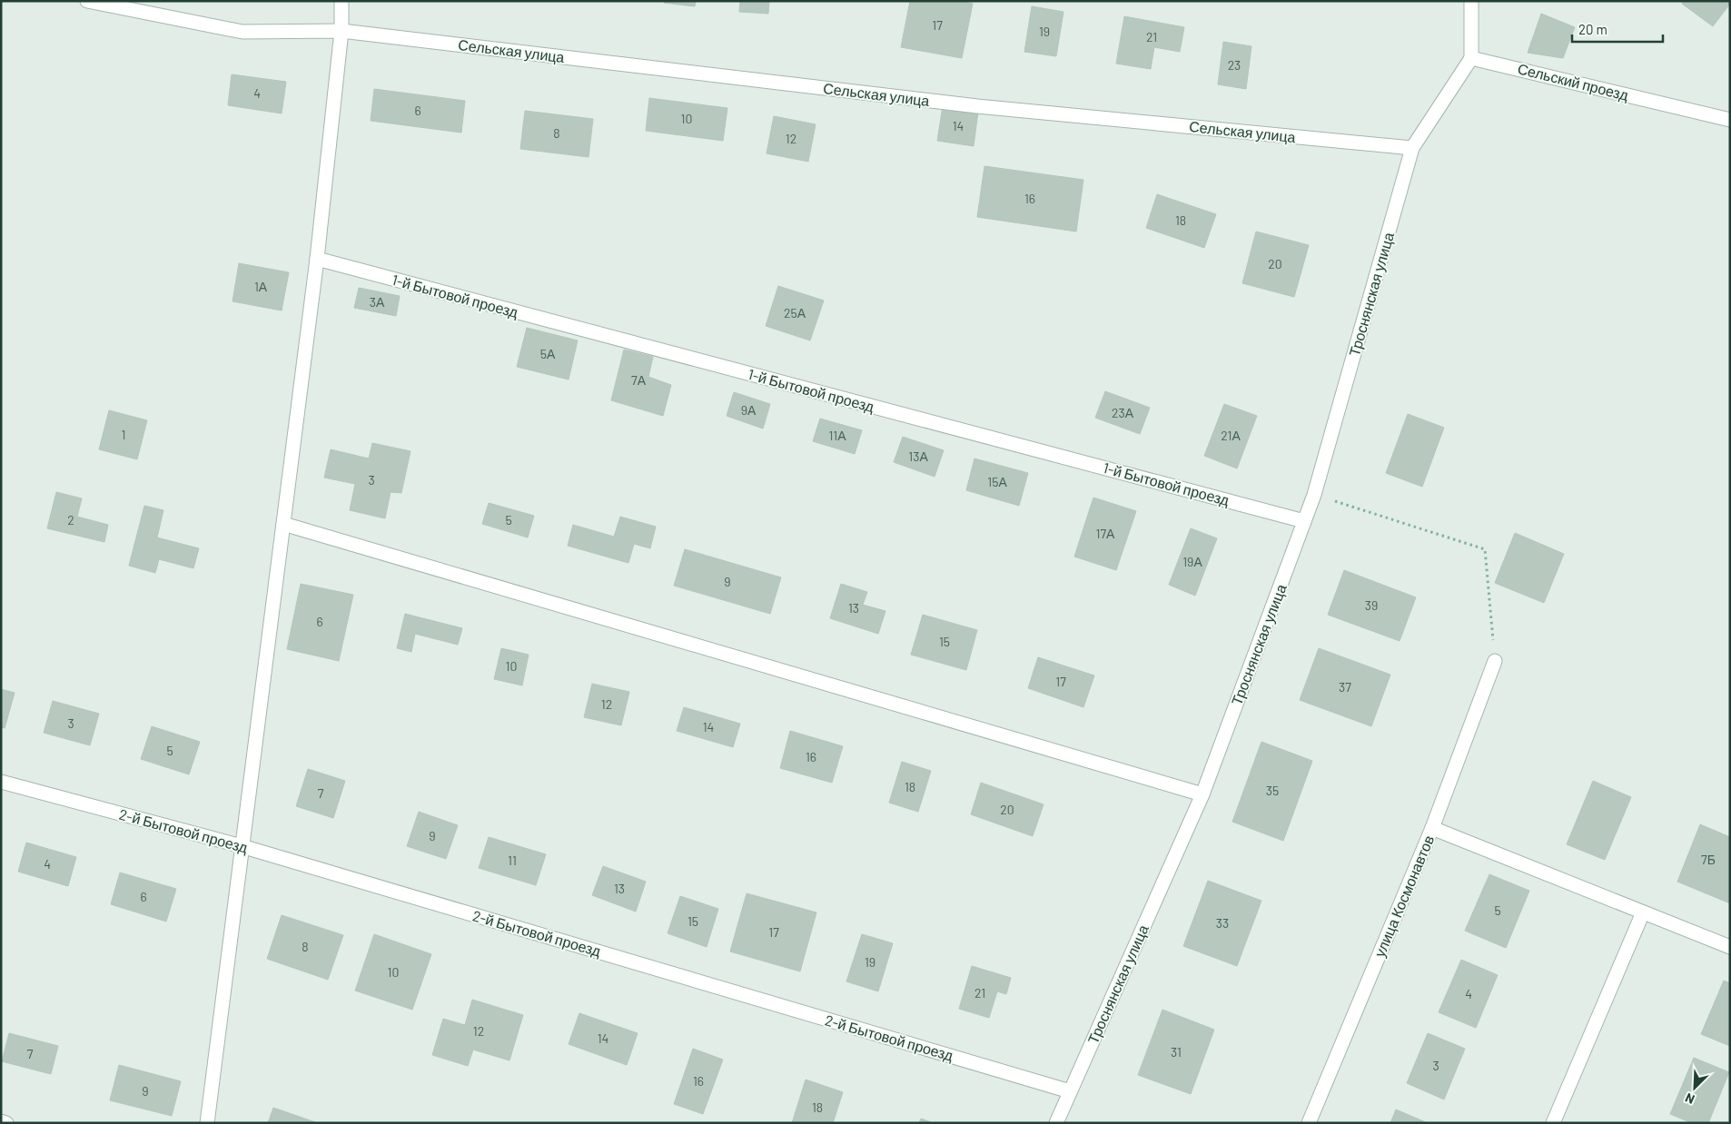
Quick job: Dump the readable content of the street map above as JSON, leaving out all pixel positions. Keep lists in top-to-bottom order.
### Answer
{
  "streets": {
    "street": [
      "Сельская улица",
      "Сельский проезд",
      "Троснянская улица",
      "1-й Бытовой проезд",
      "2-й Бытовой проезд",
      "улица Космонавтов"
    ]
  },
  "crossings": [
    ["Сельская улица", "Троснянская улица"],
    ["Сельский проезд", "Троснянская улица"],
    ["Троснянская улица", "1-й Бытовой проезд"],
    ["Троснянская улица", "2-й Бытовой проезд"]
  ],
  "house_numbers": [
    "17",
    "19",
    "21",
    "23",
    "4",
    "6",
    "10",
    "14",
    "8",
    "12",
    "16",
    "18",
    "20",
    "1А",
    "3А",
    "25А",
    "5А",
    "7А",
    "9А",
    "23А",
    "1",
    "11А",
    "21А",
    "13А",
    "3",
    "15А",
    "2",
    "5",
    "17А",
    "19А",
    "9",
    "39",
    "13",
    "6",
    "15",
    "10",
    "17",
    "37",
    "12",
    "3",
    "14",
    "5",
    "16",
    "18",
    "35",
    "7",
    "20",
    "9",
    "7Б",
    "11",
    "4",
    "13",
    "6",
    "5",
    "15",
    "33",
    "17",
    "8",
    "19",
    "10",
    "21",
    "4",
    "12",
    "14",
    "31",
    "7",
    "3",
    "16",
    "9",
    "18"
  ],
  "scale_bar": "20 m",
  "north": "bottom left"
}
